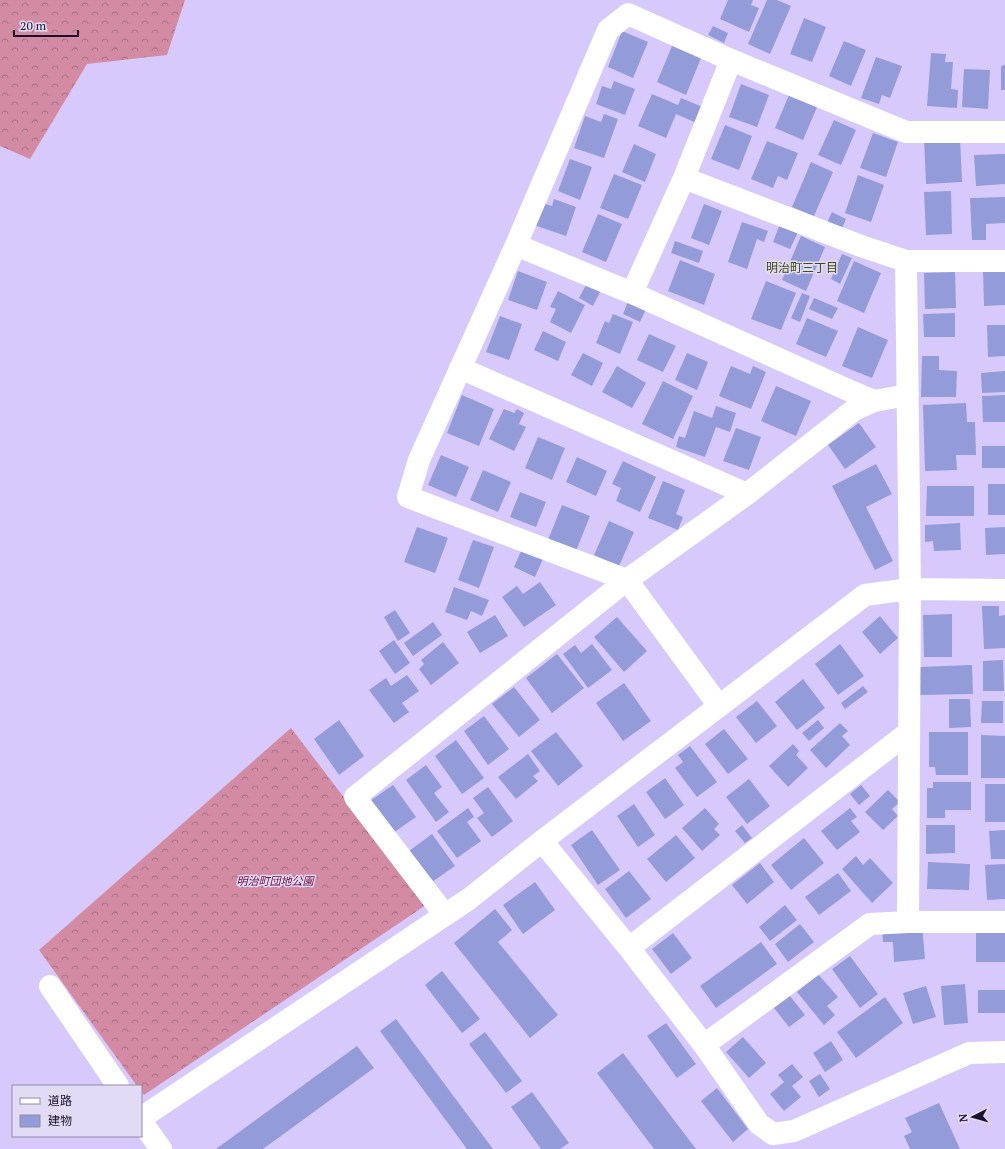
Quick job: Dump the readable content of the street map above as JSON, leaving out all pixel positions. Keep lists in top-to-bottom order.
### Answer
{
  "districts": ["明治町三丁目"],
  "parks": ["明治町団地公園"],
  "legend": ["道路", "建物"],
  "scale_bar": "20 m",
  "north": "left"
}
